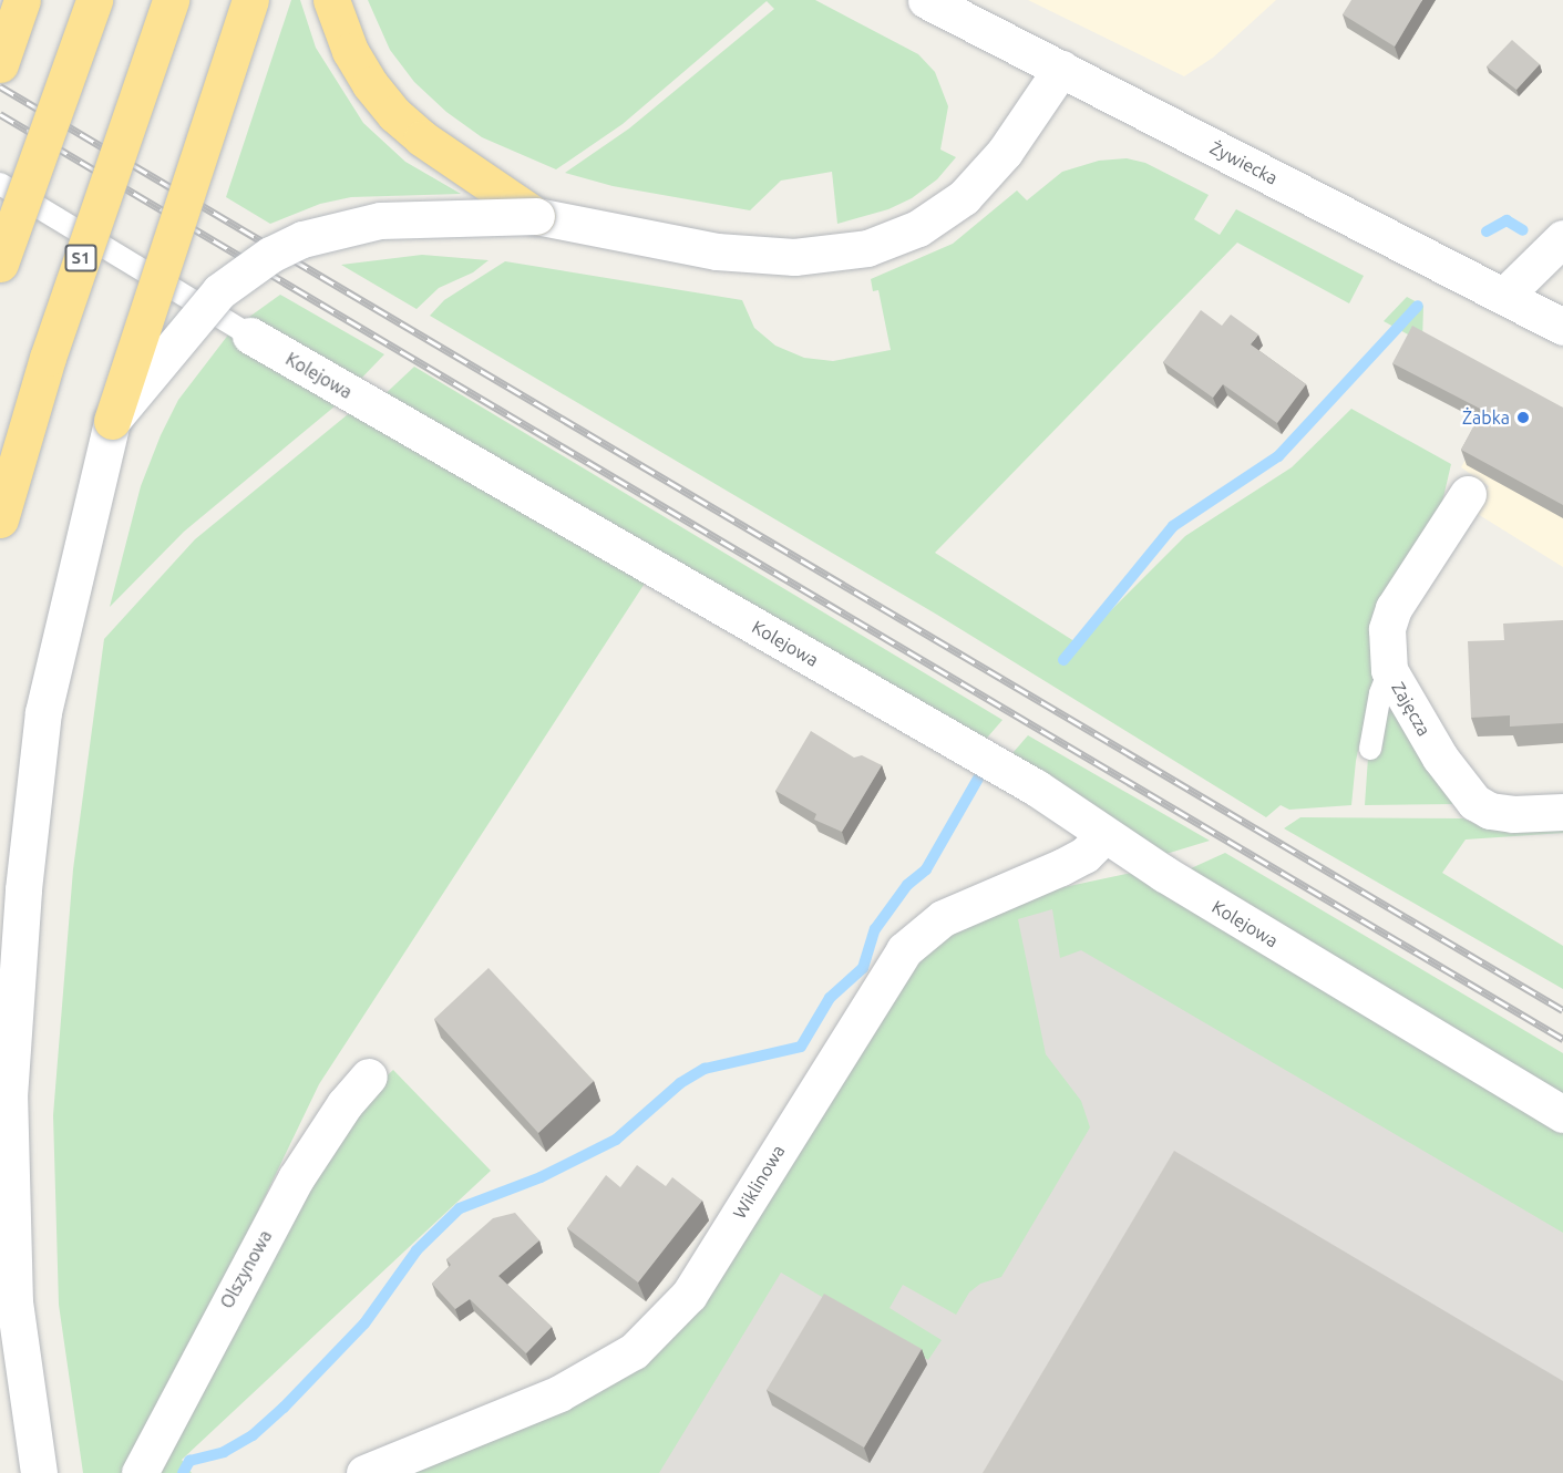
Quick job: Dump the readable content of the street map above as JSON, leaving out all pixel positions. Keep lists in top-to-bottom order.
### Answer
{
  "streets": {
    "highway": ["S1"],
    "street": [
      "Żywiecka",
      "Kolejowa",
      "Zajęcza",
      "Wiklinowa",
      "Olszynowa"
    ]
  },
  "crossings": [
    ["Kolejowa", "Wiklinowa"]
  ],
  "places": ["Żabka"]
}
